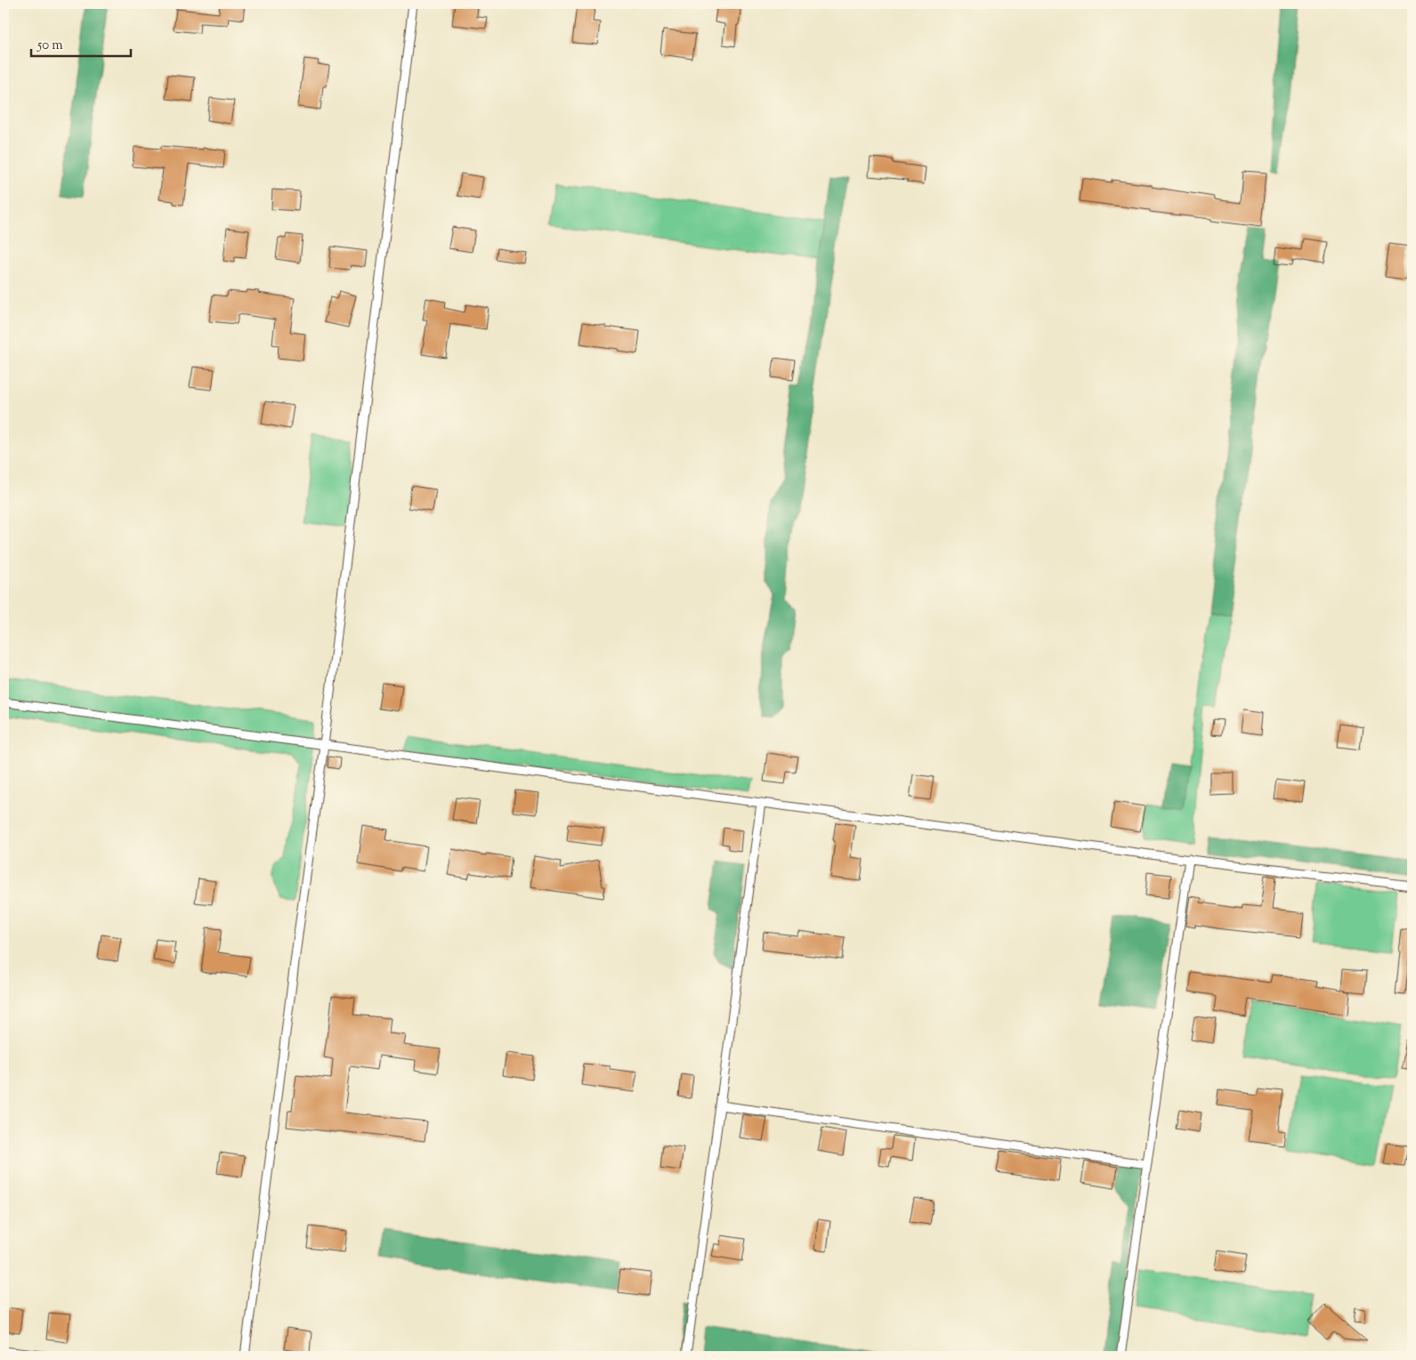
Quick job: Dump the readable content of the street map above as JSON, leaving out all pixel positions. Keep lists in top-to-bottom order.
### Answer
{
  "scale_bar": "50 m"
}
